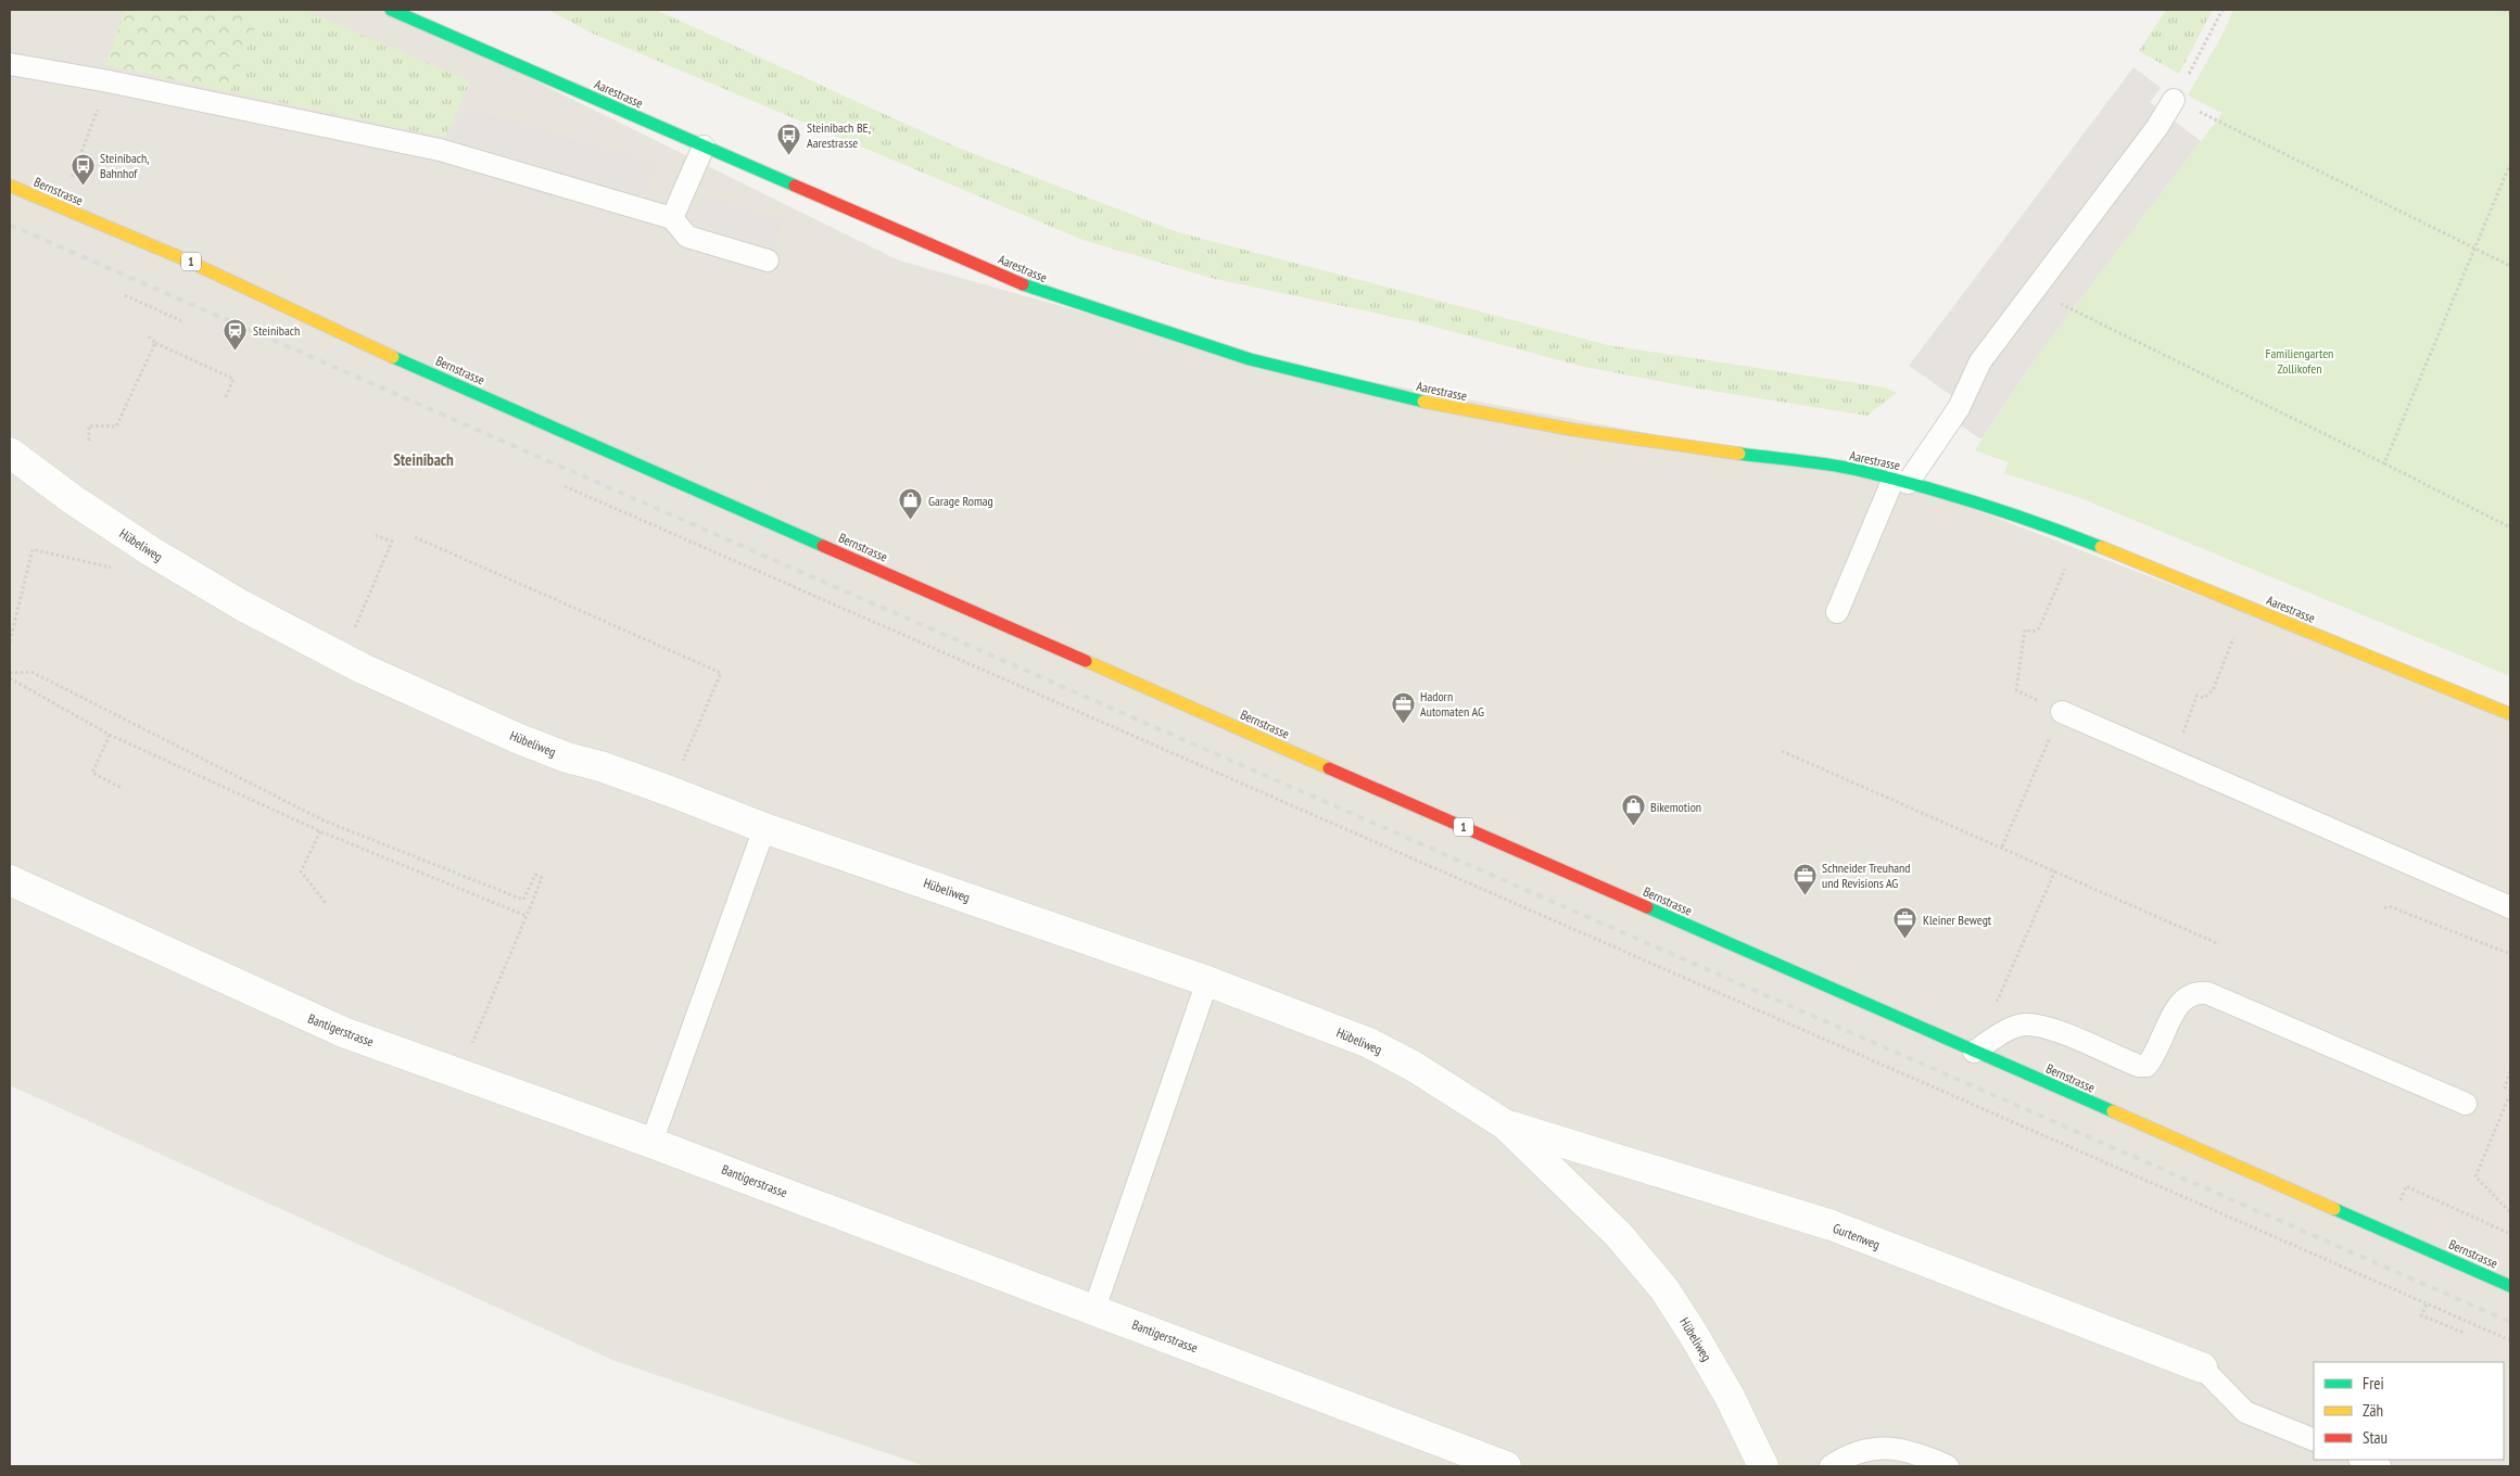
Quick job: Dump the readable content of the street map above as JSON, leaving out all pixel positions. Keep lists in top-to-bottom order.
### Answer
{
  "streets": {
    "main road": ["Aarestrasse", "Bernstrasse", "1"],
    "street": ["Hübeliweg", "Bantigerstrasse", "Gurtenweg"]
  },
  "crossings": [
    ["Hübeliweg", "Gurtenweg"]
  ],
  "districts": ["Steinibach"],
  "parks": ["Familiengarten Zollikofen"],
  "places": {
    "bus stop": ["Steinibach BE, Aarestrasse", "Steinibach, Bahnhof"],
    "station": ["Steinibach"],
    "shop": ["Garage Romag", "Bikemotion"],
    "office": ["Hadorn Automaten AG", "Schneider Treuhand und Revisions AG", "Kleiner Bewegt"]
  },
  "legend": ["Frei", "Zäh", "Stau"]
}
